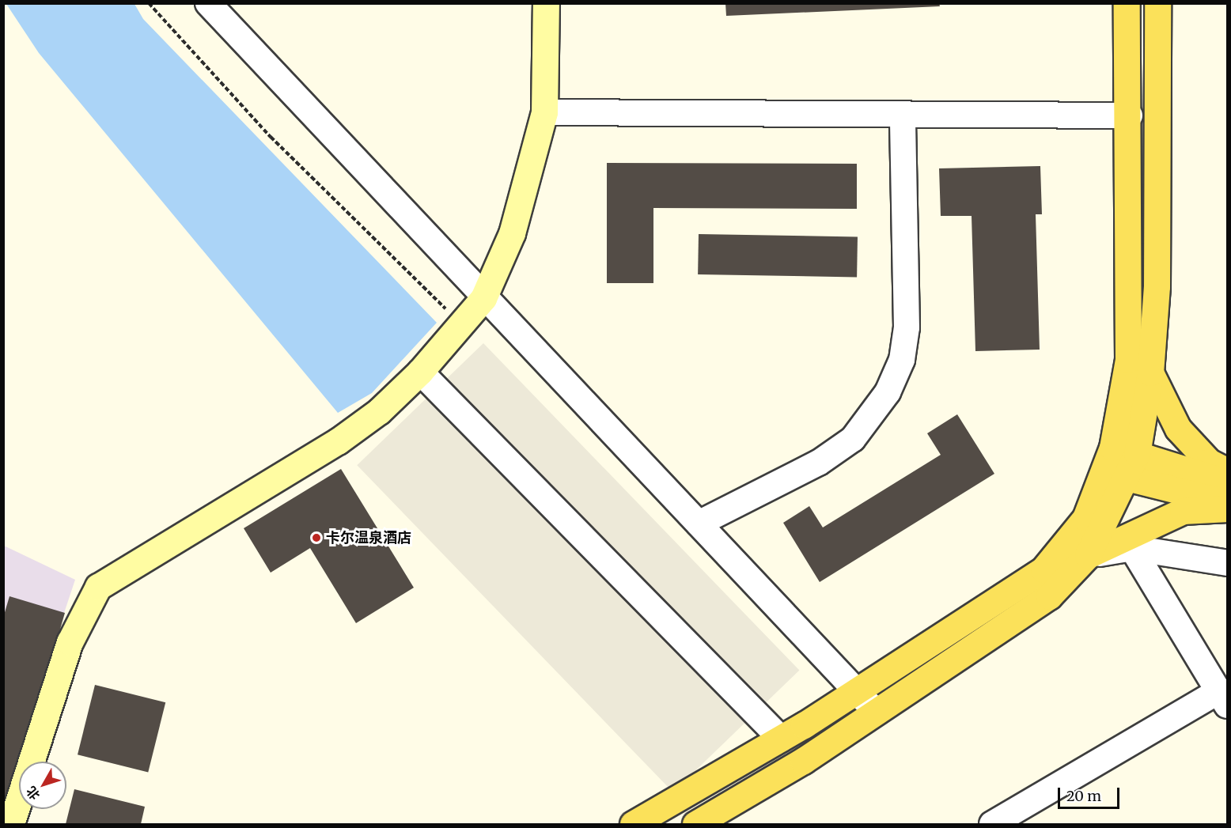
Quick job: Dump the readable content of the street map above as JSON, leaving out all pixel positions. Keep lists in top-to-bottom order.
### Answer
{
  "places": ["卡尔温泉酒店"],
  "scale_bar": "20 m",
  "north": "bottom left"
}
